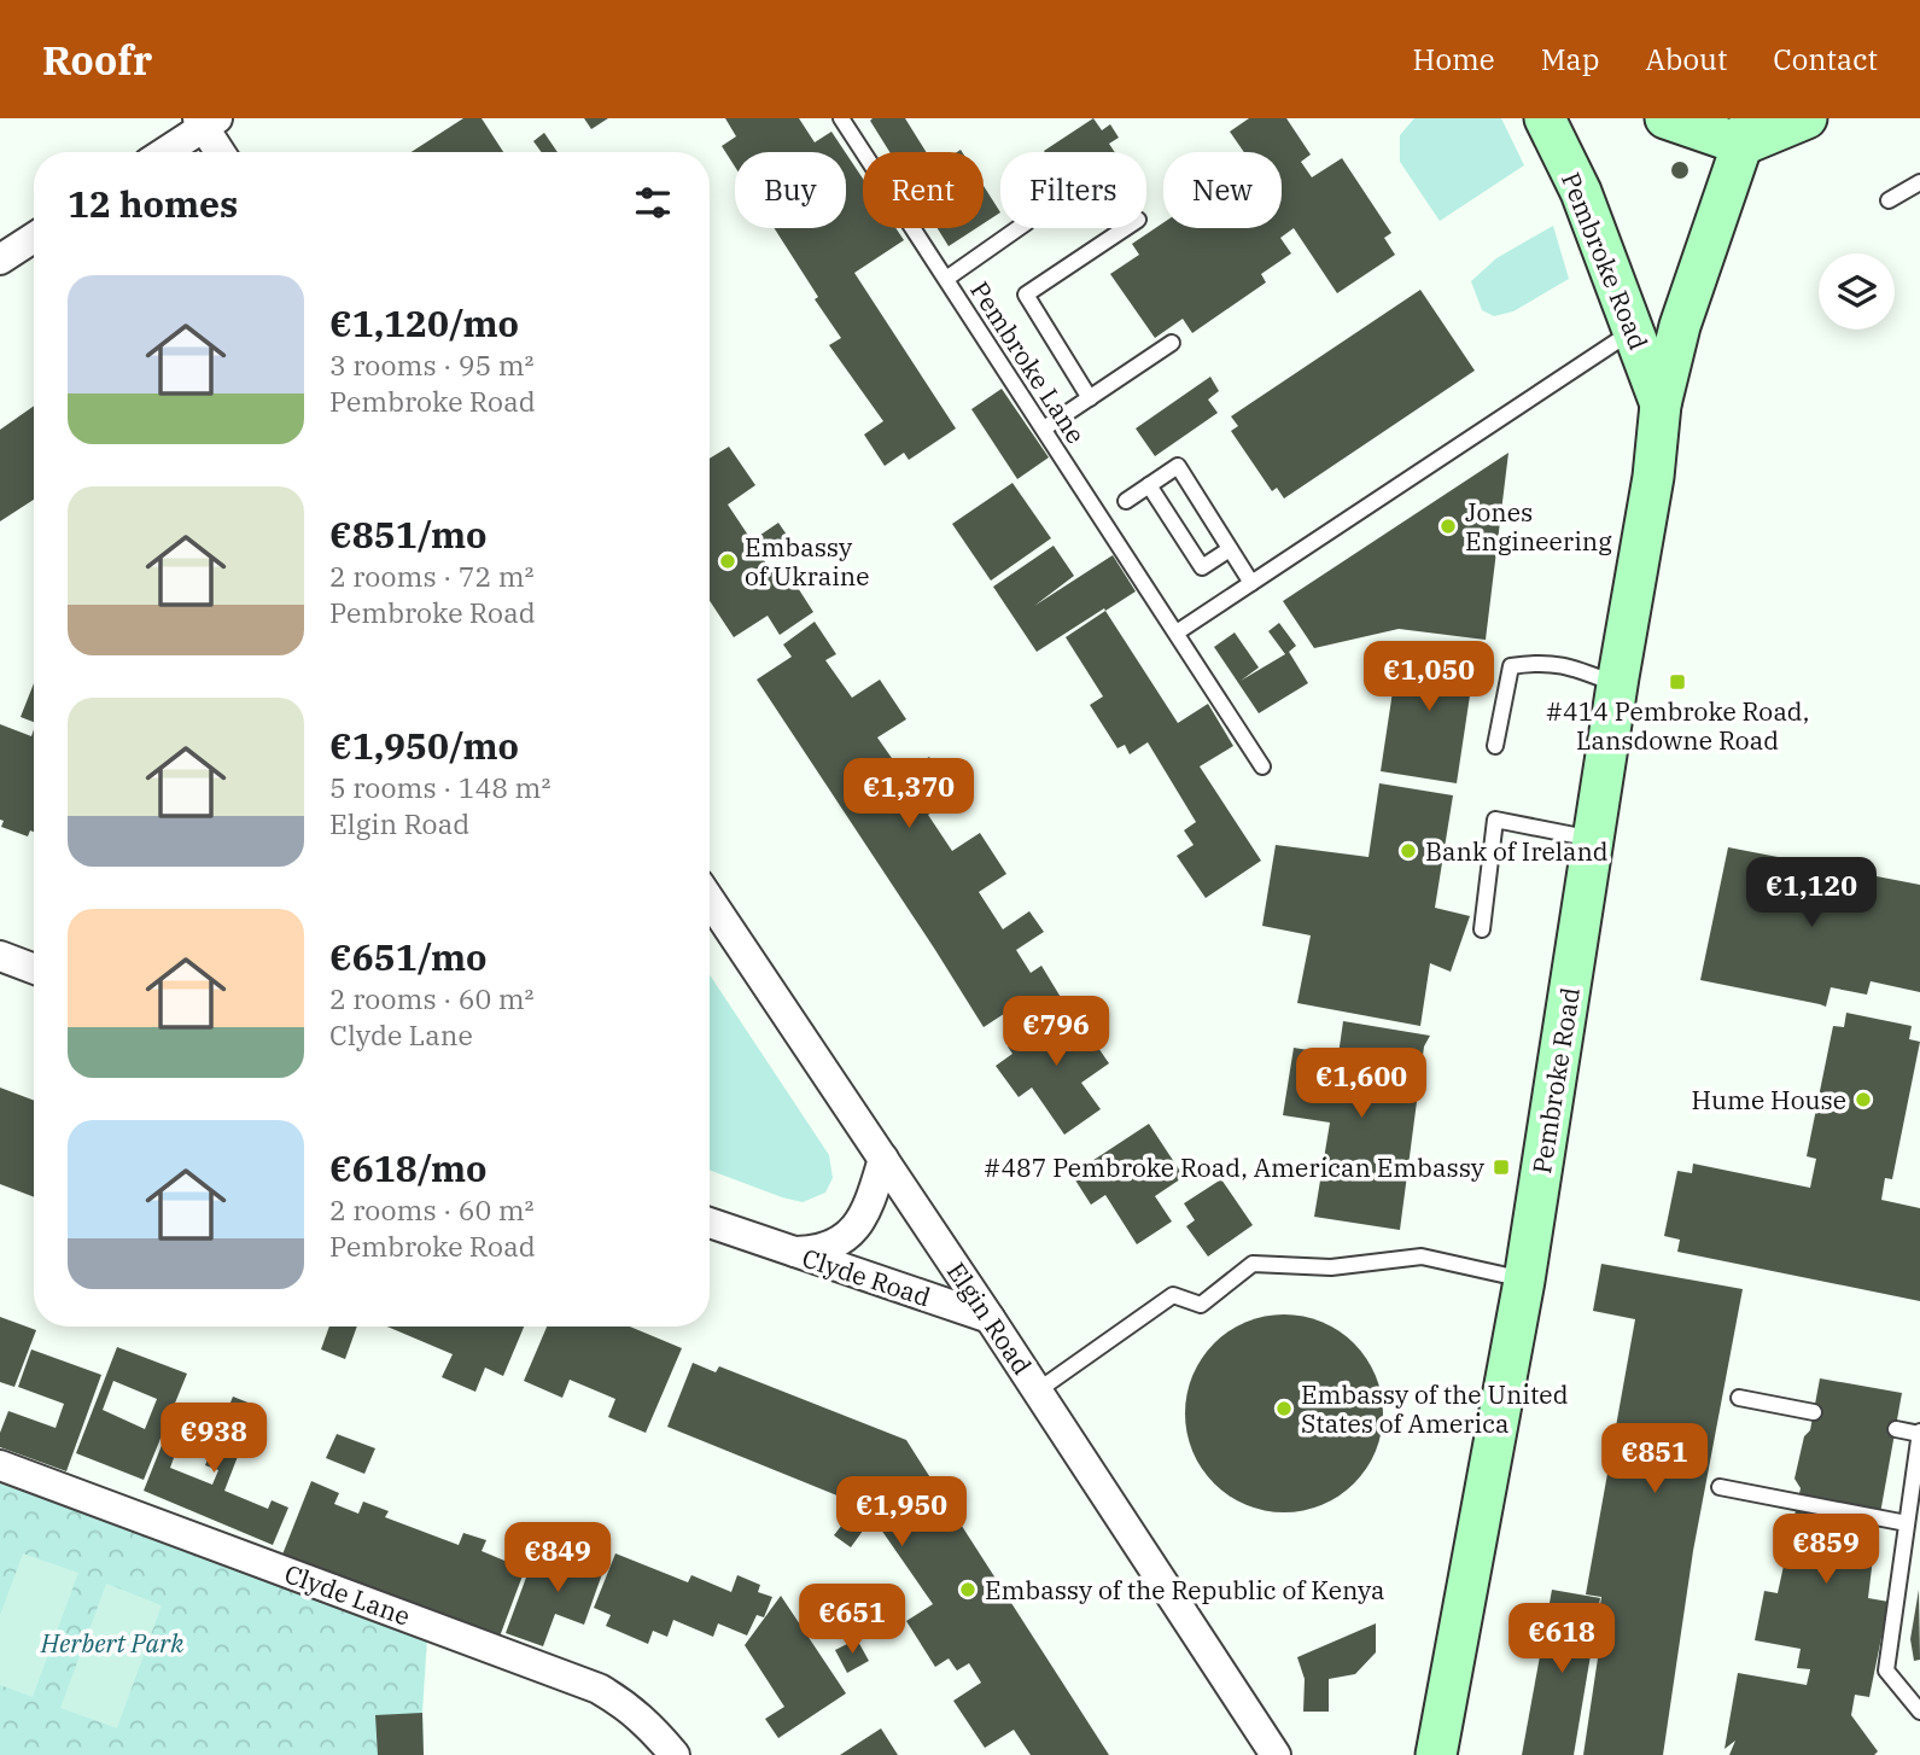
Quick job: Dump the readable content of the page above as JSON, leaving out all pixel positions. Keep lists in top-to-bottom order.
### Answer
{
  "streets": {
    "main road": ["Pembroke Road"],
    "street": ["Clyde Road", "Elgin Road", "Clyde Lane"],
    "lane": ["Pembroke Lane"]
  },
  "crossings": [
    ["Clyde Road", "Elgin Road"]
  ],
  "parks": ["Herbert Park"],
  "places": {
    "other": [
      "Jones Engineering",
      "Embassy of Ukraine",
      "Bank of Ireland",
      "Hume House",
      "Embassy of the United States of America",
      "Embassy of the Republic of Kenya"
    ],
    "transit": ["#414 Pembroke Road, Lansdowne Road", "#487 Pembroke Road, American Embassy"]
  },
  "page": {
    "header": "Roofr",
    "nav": [
      "Home",
      "Map",
      "About",
      "Contact"
    ],
    "chip": [
      "Buy",
      "Rent",
      "Filters",
      "New"
    ],
    "heading": "12 homes",
    "list": [
      {
        "name": "€1,120/mo",
        "note": "3 rooms · 95 m² · Pembroke Road"
      },
      {
        "name": "€851/mo",
        "note": "2 rooms · 72 m² · Pembroke Road"
      },
      {
        "name": "€1,950/mo",
        "note": "5 rooms · 148 m² · Elgin Road"
      },
      {
        "name": "€651/mo",
        "note": "2 rooms · 60 m² · Clyde Lane"
      },
      {
        "name": "€618/mo",
        "note": "2 rooms · 60 m² · Pembroke Road"
      }
    ],
    "price": [
      "€1,050",
      "€1,370",
      "€1,120",
      "€796",
      "€1,600",
      "€938",
      "€851",
      "€1,950",
      "€859",
      "€849",
      "€651",
      "€618"
    ]
  }
}
